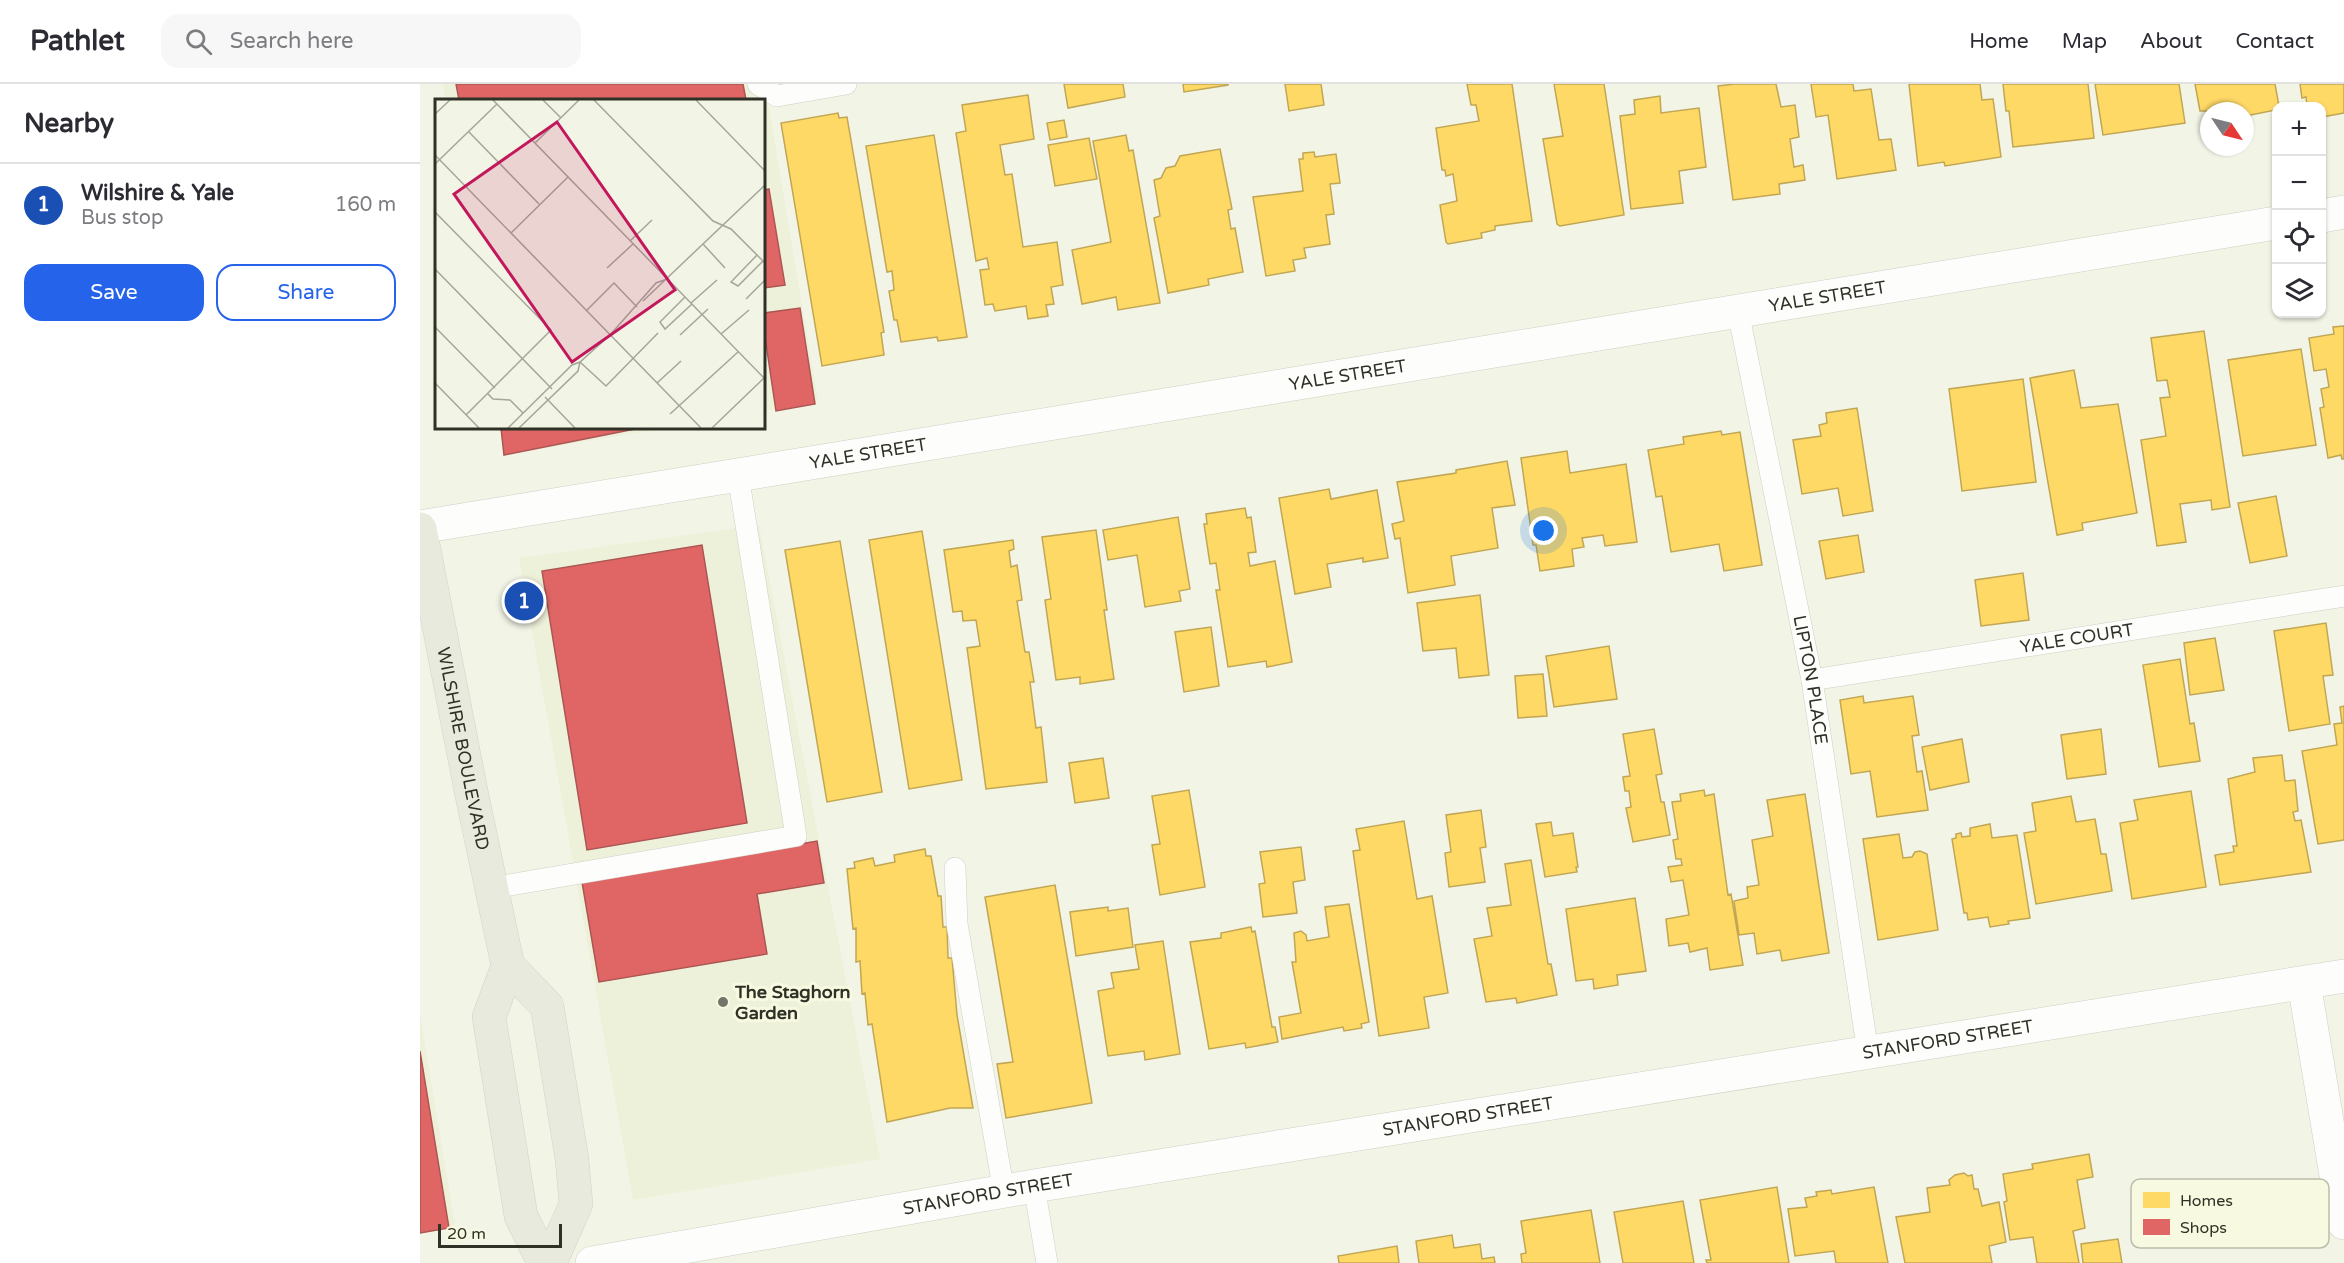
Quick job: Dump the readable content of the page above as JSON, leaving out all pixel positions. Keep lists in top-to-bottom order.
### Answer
{
  "streets": {
    "main road": ["WILSHIRE BOULEVARD"],
    "street": ["YALE STREET", "STANFORD STREET"],
    "lane": ["YALE COURT", "LIPTON PLACE"]
  },
  "crossings": [
    ["YALE STREET", "LIPTON PLACE"],
    ["YALE STREET", "WILSHIRE BOULEVARD"],
    ["YALE COURT", "LIPTON PLACE"],
    ["LIPTON PLACE", "STANFORD STREET"]
  ],
  "places": ["The Staghorn Garden"],
  "legend": ["Homes", "Shops"],
  "scale_bar": "20 m",
  "north": "bottom right",
  "page": {
    "header": "Pathlet",
    "search": "Search here",
    "nav": [
      "Home",
      "Map",
      "About",
      "Contact"
    ],
    "heading": "Nearby",
    "map_buttons": ["+", "−"],
    "list": [
      {
        "mark": "1",
        "name": "Wilshire & Yale",
        "note": "Bus stop",
        "value": "160 m"
      }
    ],
    "buttons": ["Save", "Share"],
    "pins": "1",
    "scale": "20 m"
  }
}
